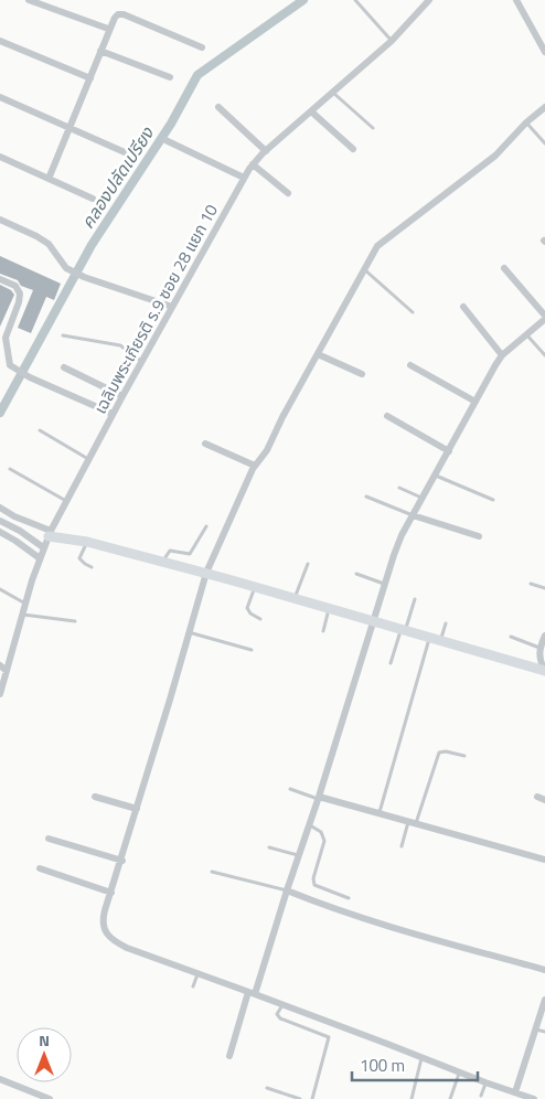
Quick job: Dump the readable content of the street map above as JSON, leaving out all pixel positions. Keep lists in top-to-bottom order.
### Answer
{
  "streets": {
    "street": ["เฉลิมพระเกียรติ ร.9 ซอย 28 แยก 10"]
  },
  "water": ["คลองปลัดเปรียง"],
  "scale_bar": "100 m",
  "north": "top"
}
